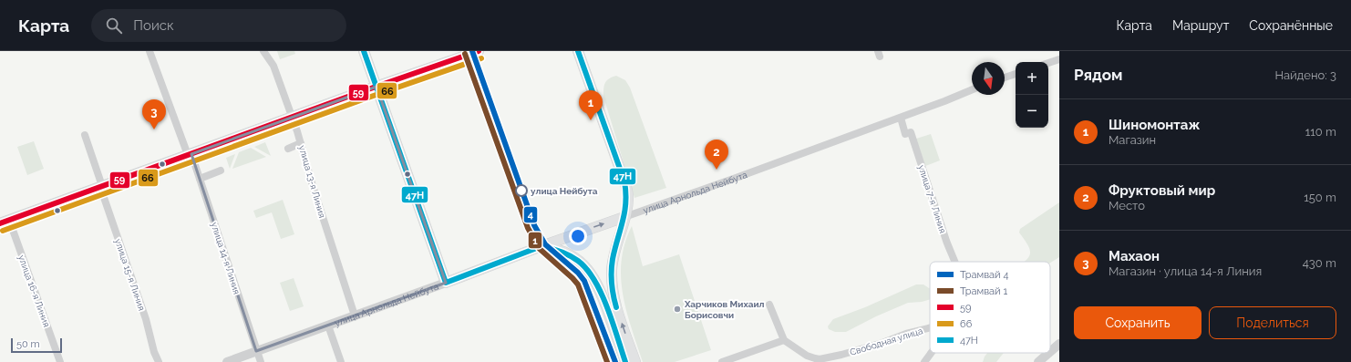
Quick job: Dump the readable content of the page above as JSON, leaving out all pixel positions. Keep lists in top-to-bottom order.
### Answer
{
  "streets": {
    "main road": ["улица Арнольда Нейбута"],
    "street": [
      "улица 13-я Линия",
      "улица 7-я Линия",
      "улица 14-я Линия",
      "улица 15-я Линия",
      "улица 16-я Линия",
      "Свободная улица"
    ]
  },
  "crossings": [
    ["улица 13-я Линия", "улица Арнольда Нейбута"],
    ["улица Арнольда Нейбута", "улица 7-я Линия"],
    ["улица Арнольда Нейбута", "улица 14-я Линия"]
  ],
  "places": ["улица Нейбута", "Харчиков Михаил Борисовчи"],
  "lines": [
    "tram line 4",
    "transit line 59",
    "transit line 47Н",
    "tram line 1",
    "transit line 66"
  ],
  "legend": [
    "Трамвай 4",
    "Трамвай 1",
    "59",
    "66",
    "47Н"
  ],
  "scale_bar": "50 m",
  "north": "bottom",
  "page": {
    "header": "Карта",
    "search": "Поиск",
    "nav": ["Карта", "Маршрут", "Сохранённые"],
    "heading": ["Рядом", "Найдено: 3"],
    "map_buttons": ["+", "−"],
    "pins": ["1", "3", "2"],
    "list": [
      {
        "mark": "1",
        "name": "Шиномонтаж",
        "note": "Магазин",
        "value": "110 m"
      },
      {
        "mark": "2",
        "name": "Фруктовый мир",
        "note": "Место",
        "value": "150 m"
      },
      {
        "mark": "3",
        "name": "Махаон",
        "note": "Магазин · улица 14-я Линия",
        "value": "430 m"
      }
    ],
    "buttons": ["Сохранить", "Поделиться"],
    "scale": "50 m"
  }
}
